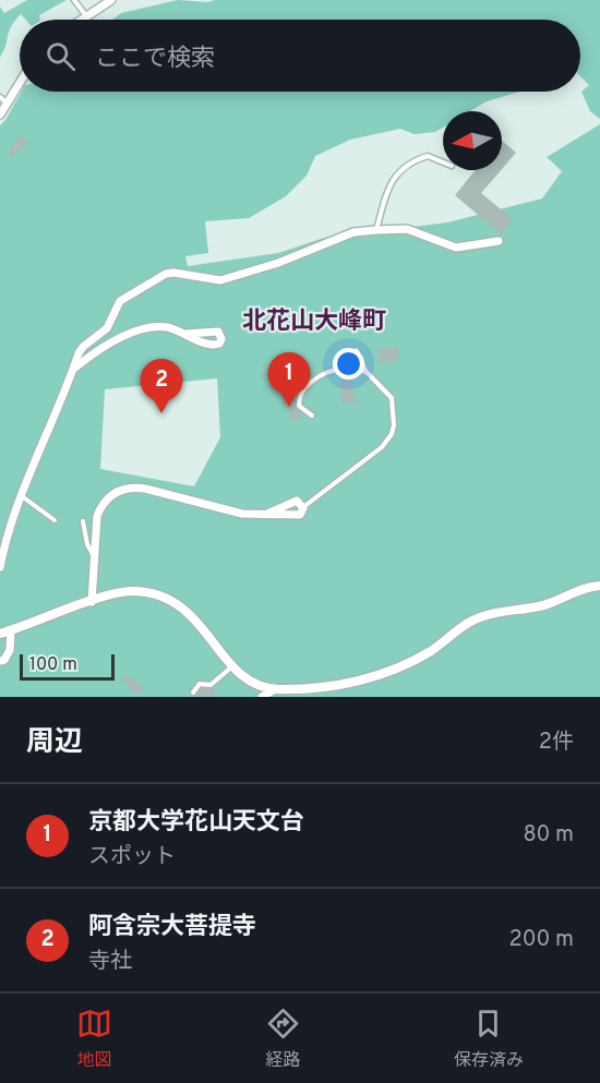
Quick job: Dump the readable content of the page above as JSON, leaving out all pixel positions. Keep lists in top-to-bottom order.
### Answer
{
  "districts": ["北花山大峰町"],
  "scale_bar": "100 m",
  "north": "left",
  "page": {
    "search": "ここで検索",
    "pins": ["1", "2"],
    "scale": "100 m",
    "heading": ["周辺", "2件"],
    "list": [
      {
        "mark": "1",
        "name": "京都大学花山天文台",
        "note": "スポット",
        "value": "80 m"
      },
      {
        "mark": "2",
        "name": "阿含宗大菩提寺",
        "note": "寺社",
        "value": "200 m"
      }
    ],
    "nav": ["地図", "経路", "保存済み"]
  }
}
